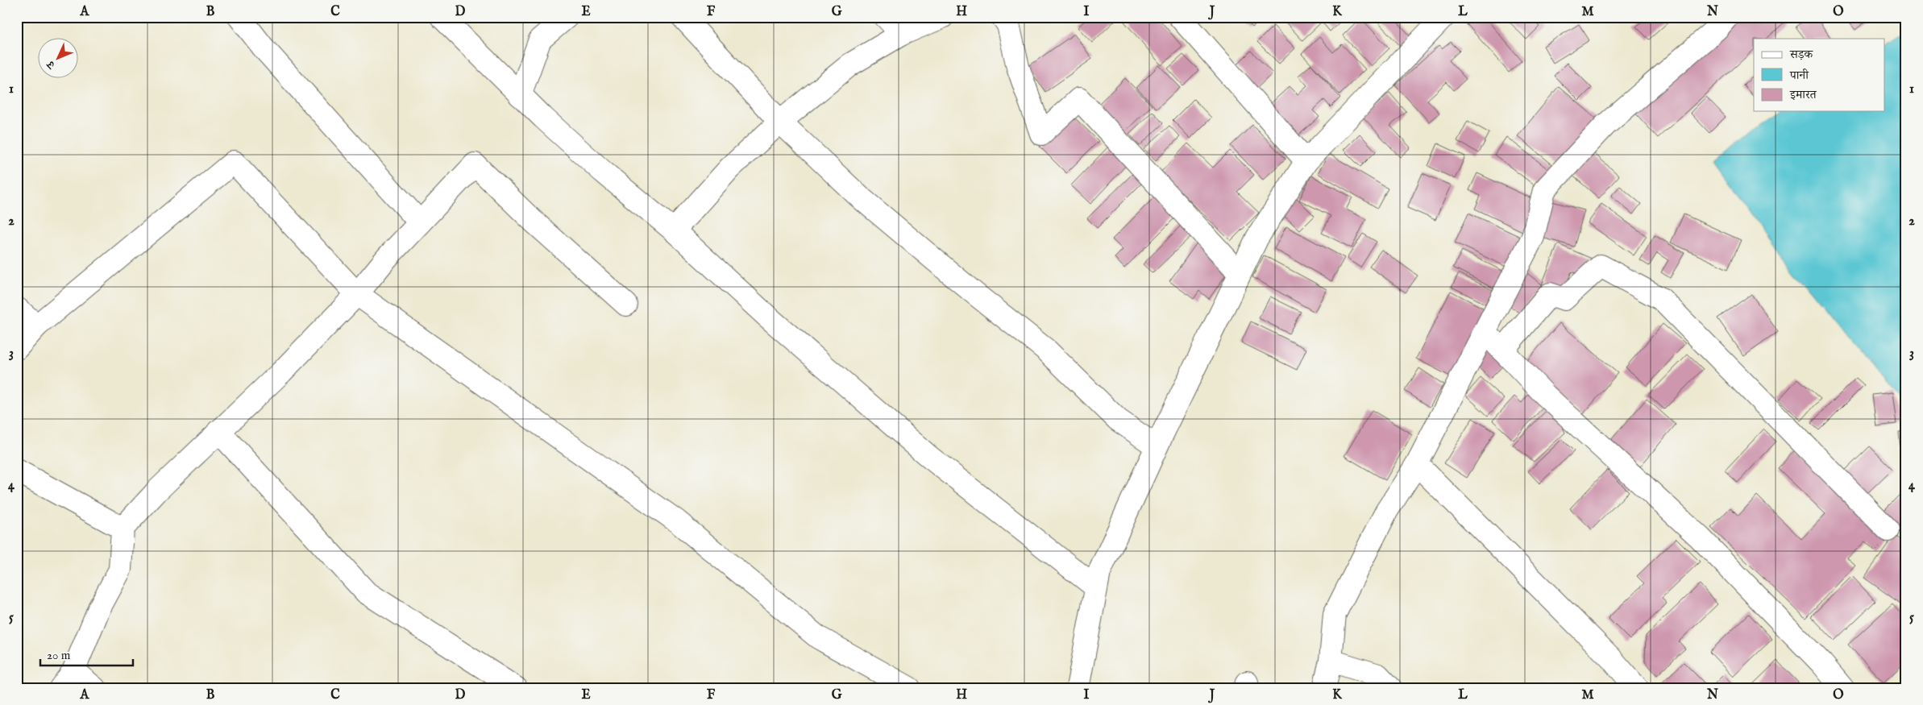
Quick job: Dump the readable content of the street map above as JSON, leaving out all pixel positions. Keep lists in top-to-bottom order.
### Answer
{
  "legend": ["सड़क", "पानी", "इमारत"],
  "scale_bar": "20 m",
  "north": "bottom left",
  "grid": {
    "columns": [
      "A",
      "B",
      "C",
      "D",
      "E",
      "F",
      "G",
      "H",
      "I",
      "J",
      "K",
      "L",
      "M",
      "N",
      "O"
    ],
    "rows": [
      "1",
      "2",
      "3",
      "4",
      "5"
    ]
  }
}
